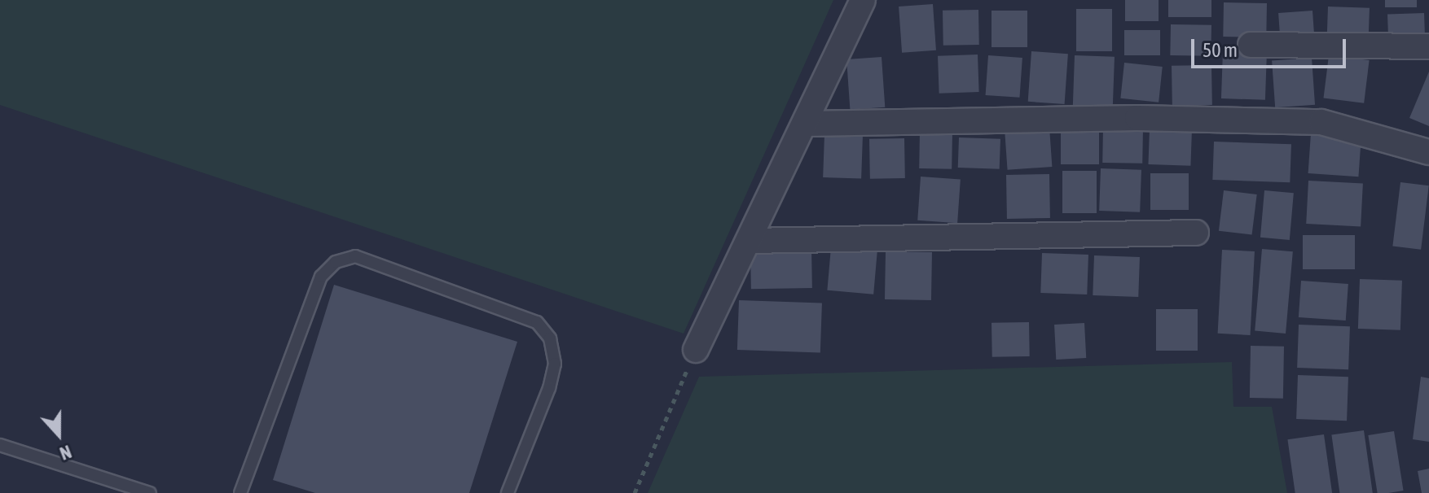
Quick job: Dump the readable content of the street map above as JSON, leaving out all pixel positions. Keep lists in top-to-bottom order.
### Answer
{
  "scale_bar": "50 m",
  "north": "bottom"
}
